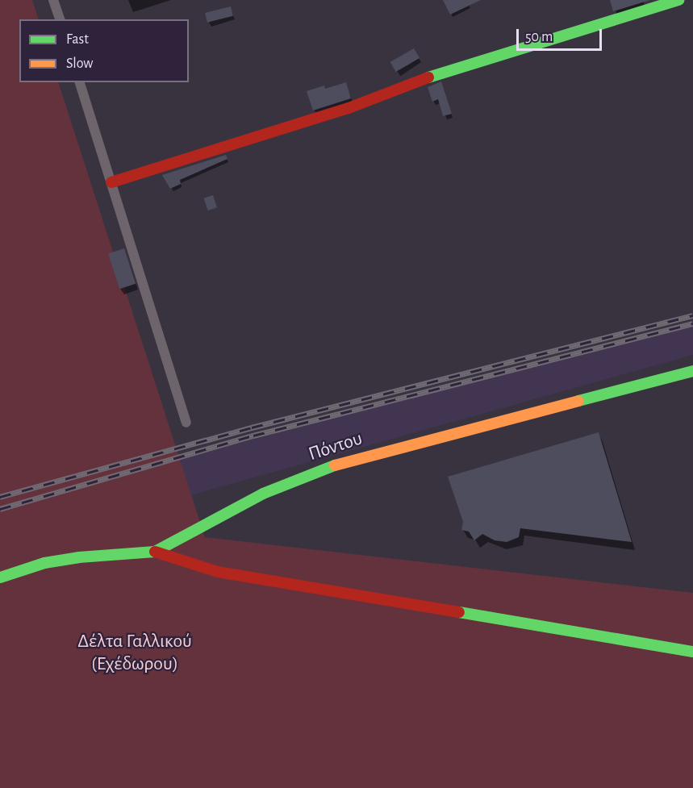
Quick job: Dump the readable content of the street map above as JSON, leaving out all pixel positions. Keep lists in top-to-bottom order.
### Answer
{
  "streets": {
    "street": ["Πόντου"]
  },
  "parks": ["Δέλτα Γαλλικού (Εχέδωρου)"],
  "legend": ["Fast", "Slow"],
  "scale_bar": "50 m"
}
